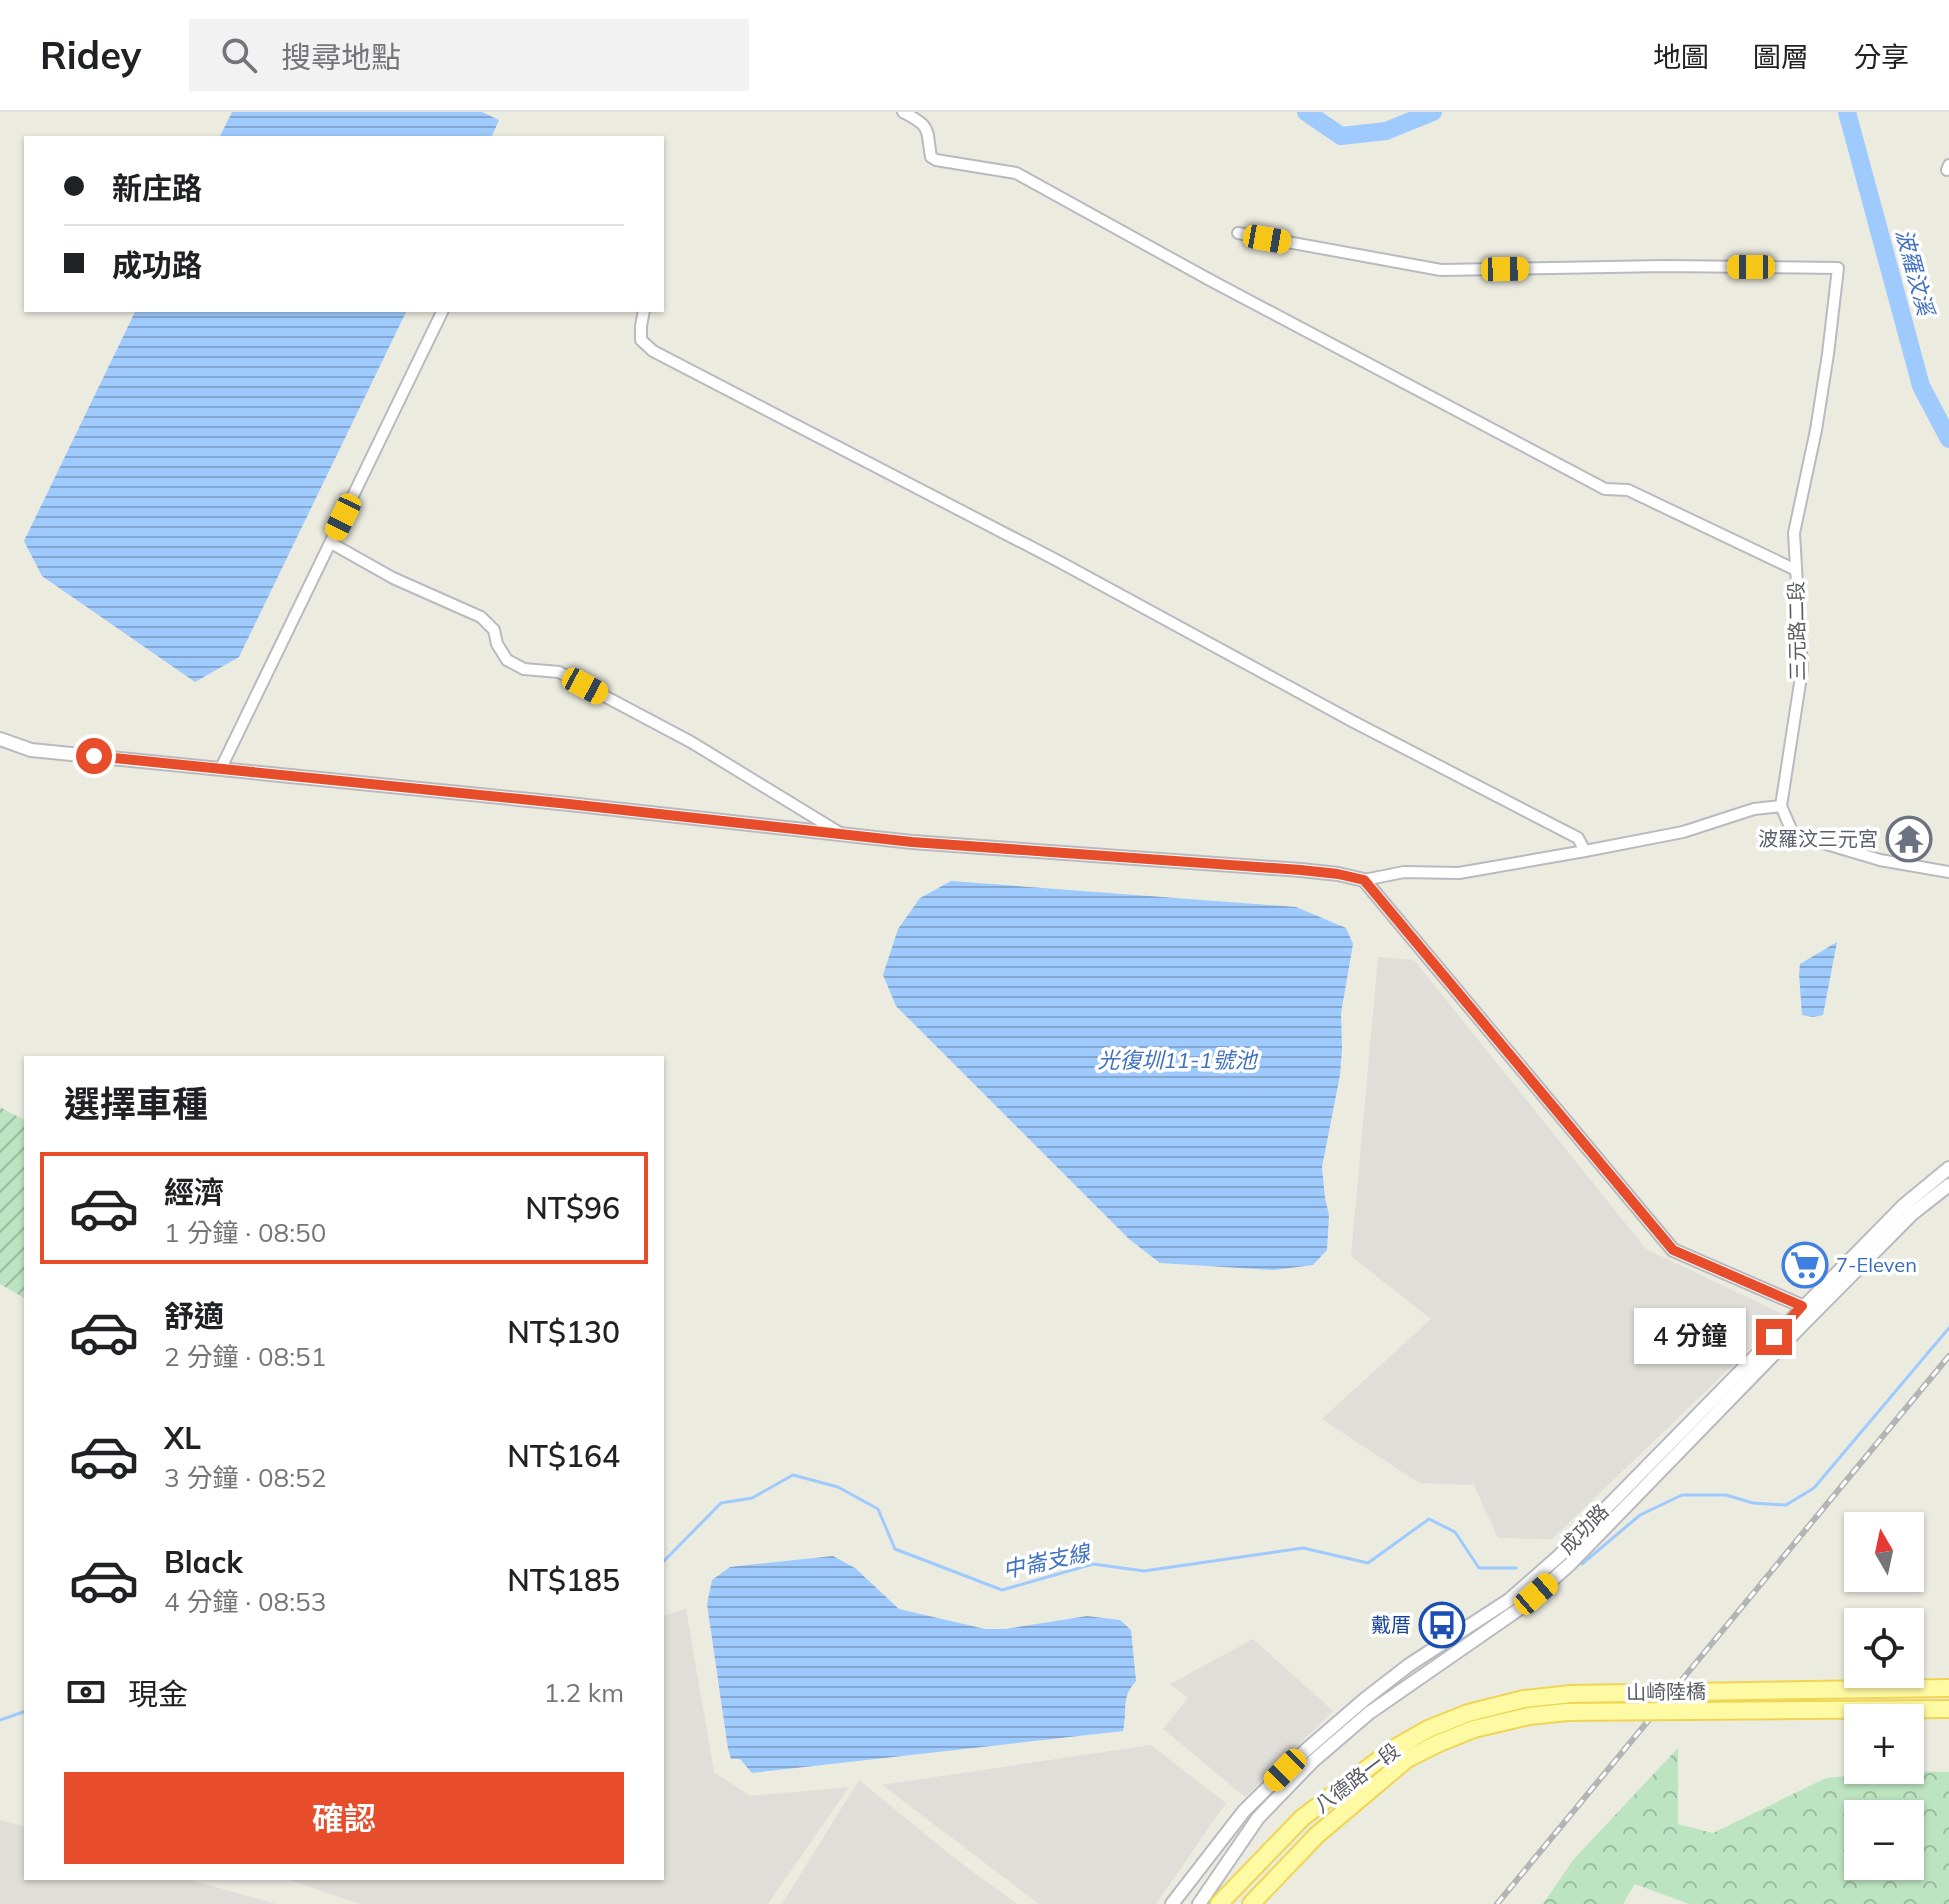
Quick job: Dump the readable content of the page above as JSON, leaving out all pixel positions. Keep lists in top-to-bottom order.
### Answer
{
  "streets": {
    "main road": ["山崎陸橋", "八德路一段"],
    "street": ["三元路二段", "成功路"]
  },
  "crossings": [
    ["山崎陸橋", "八德路一段"]
  ],
  "water": ["波羅汶溪", "光復圳11-1號池", "中崙支線"],
  "places": {
    "temple": ["波羅汶三元宮"],
    "supermarket": ["7-Eleven"],
    "bus stop": ["戴厝"]
  },
  "north": "top",
  "page": {
    "header": "Ridey",
    "search": "搜尋地點",
    "nav": ["地圖", "圖層", "分享"],
    "banner": ["新庄路", "成功路"],
    "heading": "選擇車種",
    "list": [
      {
        "name": "經濟",
        "note": "1 分鐘 · 08:50",
        "value": "NT$96"
      },
      {
        "name": "舒適",
        "note": "2 分鐘 · 08:51",
        "value": "NT$130"
      },
      {
        "name": "XL",
        "note": "3 分鐘 · 08:52",
        "value": "NT$164"
      },
      {
        "name": "Black",
        "note": "4 分鐘 · 08:53",
        "value": "NT$185"
      }
    ],
    "bubble": "4 分鐘",
    "map_buttons": ["+", "−"],
    "pay": ["現金", "1.2 km"],
    "buttons": "確認"
  }
}
